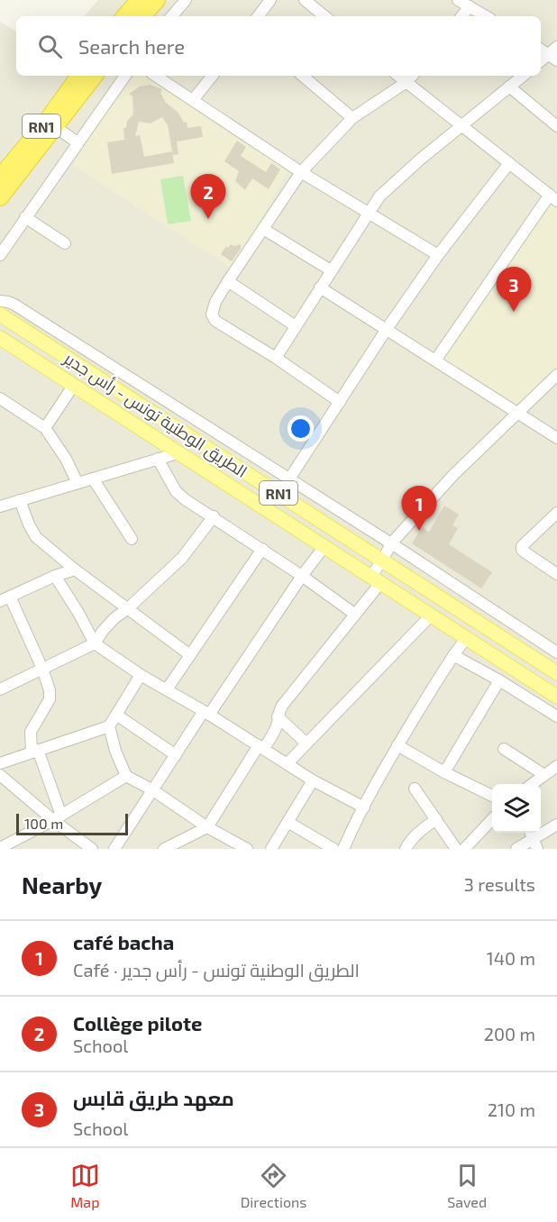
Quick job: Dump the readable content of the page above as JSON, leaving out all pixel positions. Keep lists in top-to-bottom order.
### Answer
{
  "streets": {
    "highway": ["RN1"],
    "main road": ["الطريق الوطنية تونس - رأس جدير"]
  },
  "scale_bar": "100 m",
  "page": {
    "search": "Search here",
    "pins": ["2", "3", "1"],
    "scale": "100 m",
    "heading": ["Nearby", "3 results"],
    "list": [
      {
        "mark": "1",
        "name": "café bacha",
        "note": "Café · الطريق الوطنية تونس - رأس جدير",
        "value": "140 m"
      },
      {
        "mark": "2",
        "name": "Collège pilote",
        "note": "School",
        "value": "200 m"
      },
      {
        "mark": "3",
        "name": "معهد طريق قابس",
        "note": "School",
        "value": "210 m"
      }
    ],
    "nav": ["Map", "Directions", "Saved"]
  }
}
